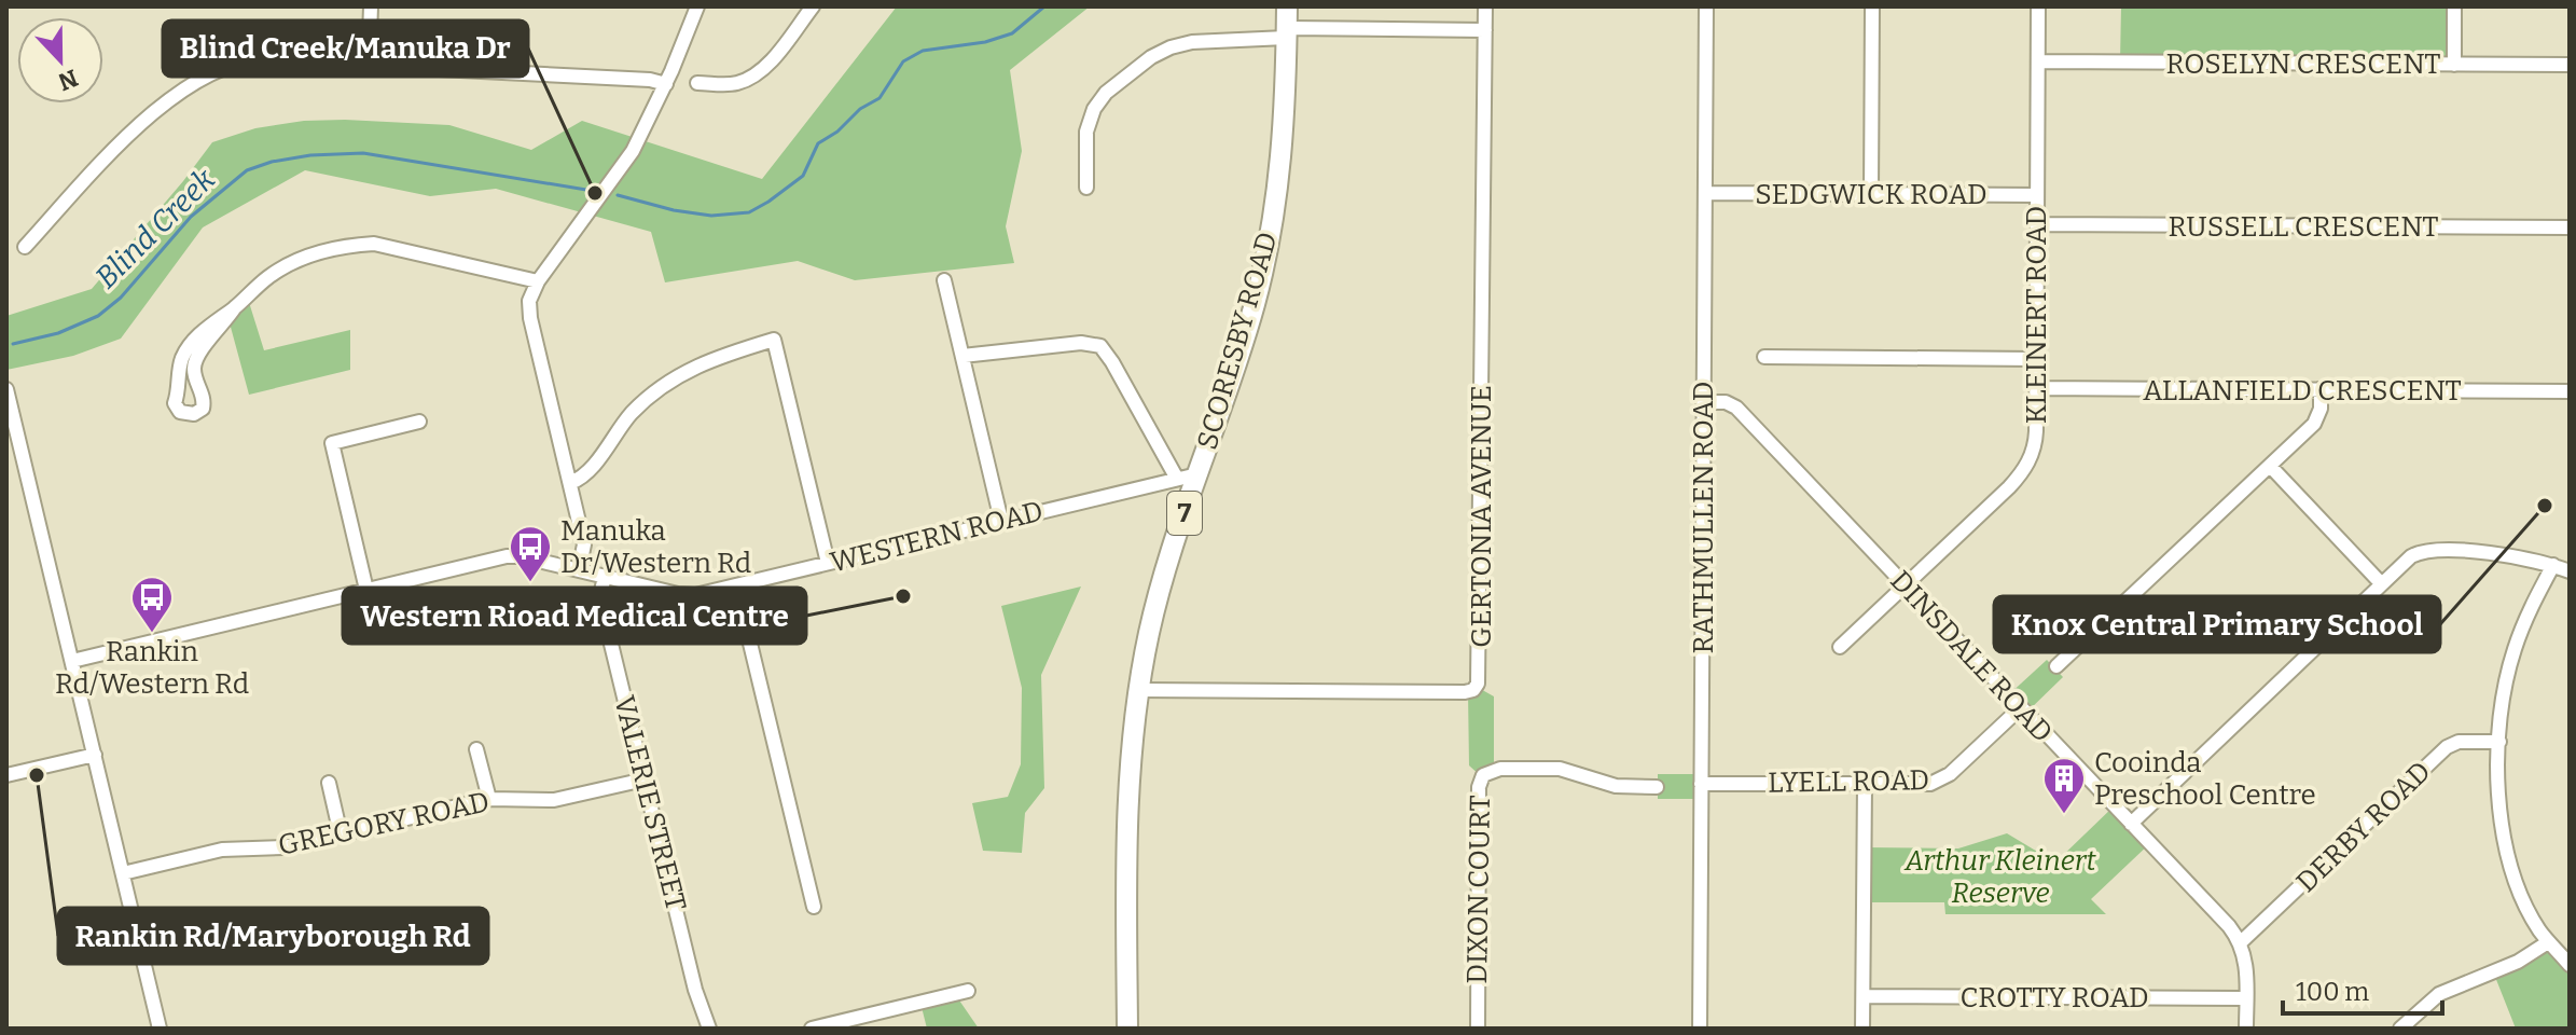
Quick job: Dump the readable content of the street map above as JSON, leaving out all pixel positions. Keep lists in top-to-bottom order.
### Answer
{
  "streets": {
    "main road": ["SCORESBY ROAD", "7"],
    "street": [
      "ROSELYN CRESCENT",
      "SEDGWICK ROAD",
      "RUSSELL CRESCENT",
      "KLEINERT ROAD",
      "ALLANFIELD CRESCENT",
      "GERTONIA AVENUE",
      "RATHMULLEN ROAD",
      "WESTERN ROAD",
      "DINSDALE ROAD",
      "LYELL ROAD",
      "VALERIE STREET",
      "GREGORY ROAD",
      "DERBY ROAD",
      "DIXON COURT",
      "CROTTY ROAD"
    ]
  },
  "crossings": [
    ["ROSELYN CRESCENT", "KLEINERT ROAD"],
    ["SEDGWICK ROAD", "KLEINERT ROAD"],
    ["SEDGWICK ROAD", "RATHMULLEN ROAD"],
    ["RUSSELL CRESCENT", "KLEINERT ROAD"],
    ["KLEINERT ROAD", "ALLANFIELD CRESCENT"],
    ["KLEINERT ROAD", "DINSDALE ROAD"],
    ["SCORESBY ROAD", "GERTONIA AVENUE"],
    ["SCORESBY ROAD", "WESTERN ROAD"],
    ["RATHMULLEN ROAD", "DINSDALE ROAD"],
    ["RATHMULLEN ROAD", "LYELL ROAD"],
    ["WESTERN ROAD", "VALERIE STREET"],
    ["DINSDALE ROAD", "LYELL ROAD"],
    ["DINSDALE ROAD", "DERBY ROAD"],
    ["VALERIE STREET", "GREGORY ROAD"]
  ],
  "water": ["Blind Creek"],
  "parks": ["Arthur Kleinert Reserve"],
  "places": {
    "other": [
      "Blind Creek/Manuka Dr",
      "Knox Central Primary School",
      "Western Rioad Medical Centre",
      "Rankin Rd/Maryborough Rd"
    ],
    "bus stop": ["Manuka Dr/Western Rd", "Rankin Rd/Western Rd"],
    "building": ["Cooinda Preschool Centre"]
  },
  "scale_bar": "100 m",
  "north": "bottom"
}
